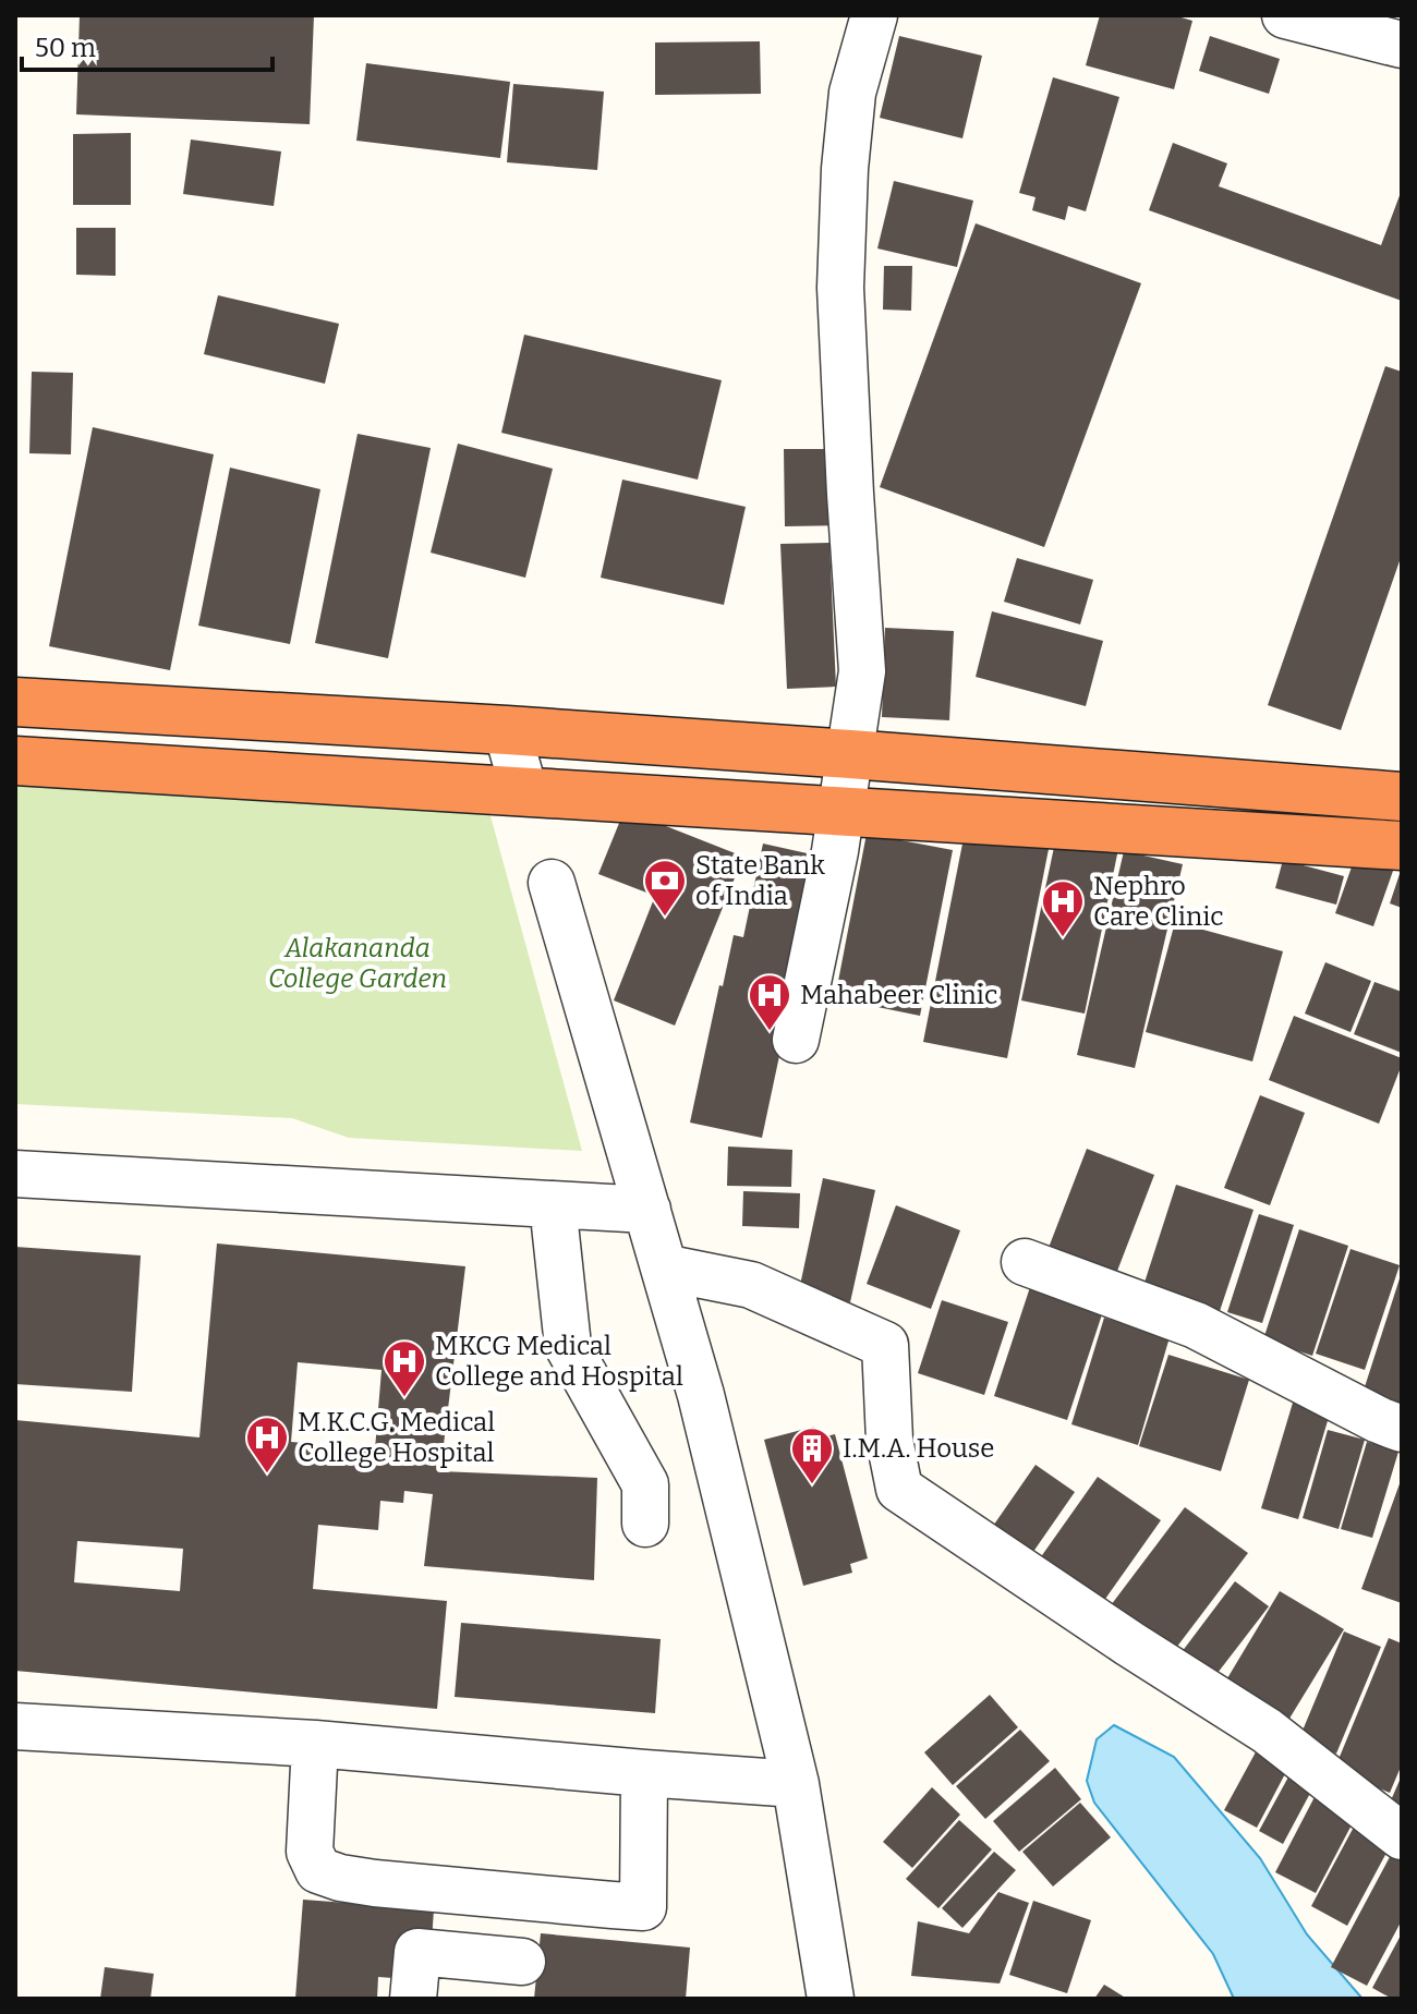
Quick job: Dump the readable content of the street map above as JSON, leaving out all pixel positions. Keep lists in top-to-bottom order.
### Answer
{
  "parks": ["Alakananda College Garden"],
  "places": {
    "bank": ["State Bank of India"],
    "hospital": [
      "Nephro Care Clinic",
      "Mahabeer Clinic",
      "MKCG Medical College and Hospital",
      "M.K.C.G. Medical College Hospital"
    ],
    "building": ["I.M.A. House"]
  },
  "scale_bar": "50 m"
}
